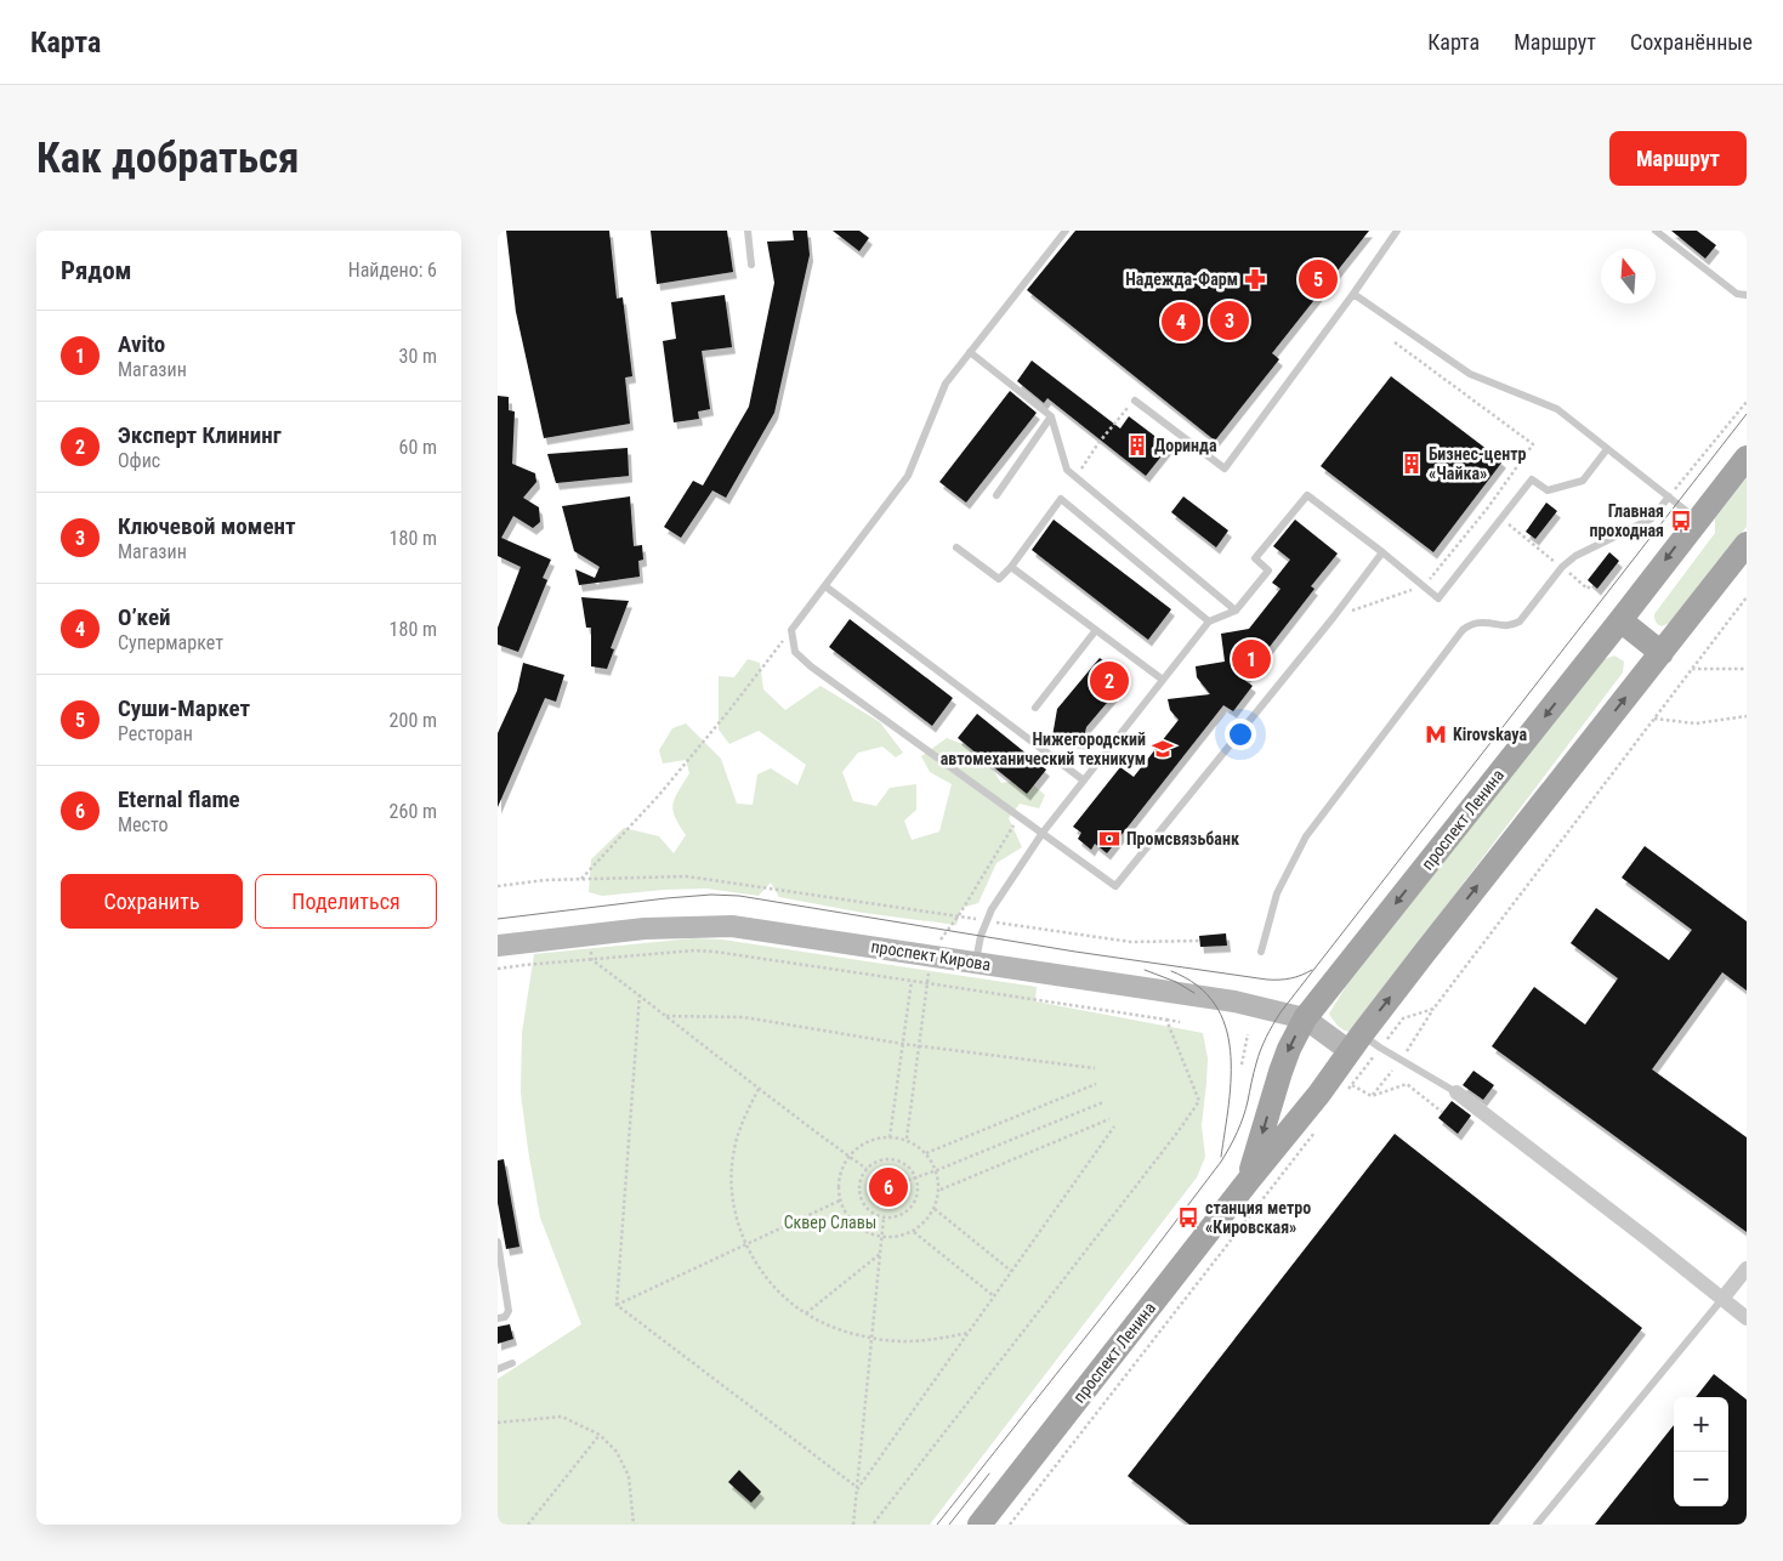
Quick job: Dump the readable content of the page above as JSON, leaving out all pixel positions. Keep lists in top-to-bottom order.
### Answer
{
  "streets": {
    "main road": ["проспект Ленина"],
    "street": ["проспект Кирова"]
  },
  "crossings": [
    ["проспект Ленина", "проспект Кирова"]
  ],
  "parks": ["Сквер Славы"],
  "places": {
    "pharmacy": ["Надежда-Фарм"],
    "building": ["Доринда", "Бизнес-центр «Чайка»"],
    "bus stop": ["Главная проходная", "станция метро «Кировская»"],
    "metro station": ["Kirovskaya"],
    "school or university": ["Нижегородский автомеханический техникум"],
    "bank": ["Промсвязьбанк"]
  },
  "north": "top",
  "page": {
    "header": "Карта",
    "nav": ["Карта", "Маршрут", "Сохранённые"],
    "buttons": [
      "Маршрут",
      ["Сохранить", "Поделиться"]
    ],
    "title": "Как добраться",
    "heading": ["Рядом", "Найдено: 6"],
    "pins": [
      "5",
      "3",
      "4",
      "1",
      "2",
      "6"
    ],
    "list": [
      {
        "mark": "1",
        "name": "Avito",
        "note": "Магазин",
        "value": "30 m"
      },
      {
        "mark": "2",
        "name": "Эксперт Клининг",
        "note": "Офис",
        "value": "60 m"
      },
      {
        "mark": "3",
        "name": "Ключевой момент",
        "note": "Магазин",
        "value": "180 m"
      },
      {
        "mark": "4",
        "name": "О’кей",
        "note": "Супермаркет",
        "value": "180 m"
      },
      {
        "mark": "5",
        "name": "Суши-Маркет",
        "note": "Ресторан",
        "value": "200 m"
      },
      {
        "mark": "6",
        "name": "Eternal flame",
        "note": "Место",
        "value": "260 m"
      }
    ],
    "map_buttons": ["+", "−"]
  }
}
